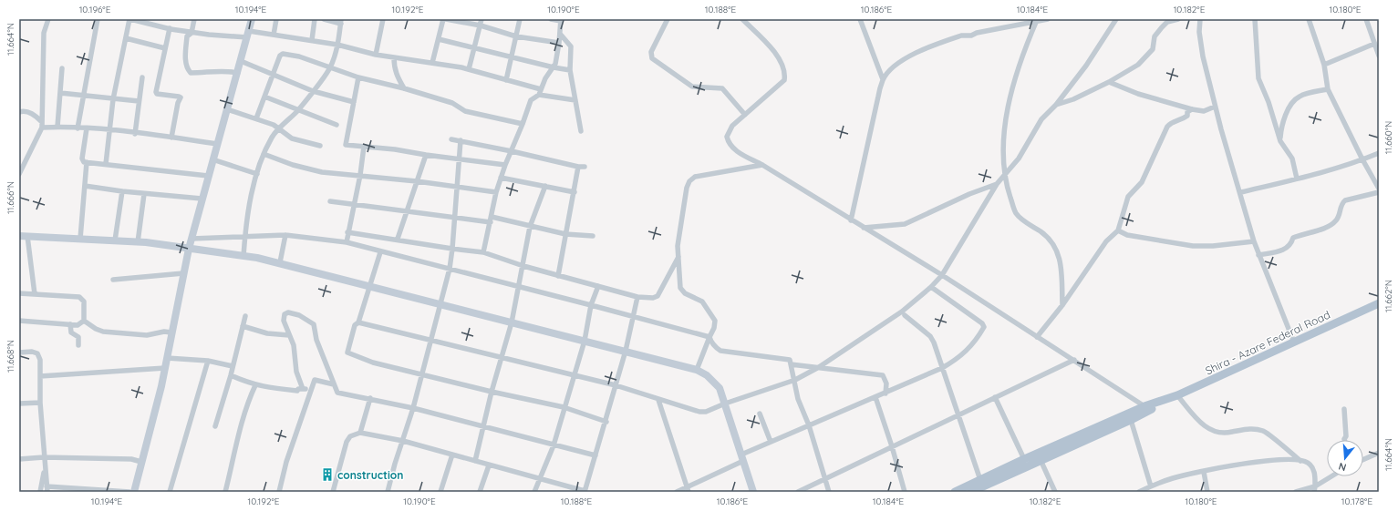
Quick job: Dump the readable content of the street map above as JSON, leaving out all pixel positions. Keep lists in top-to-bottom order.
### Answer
{
  "streets": {
    "main road": ["Shira - Azare Federal Road"]
  },
  "places": {
    "building": ["construction"]
  },
  "north": "bottom",
  "coordinates": [
    "10.196°E",
    "10.194°E",
    "10.192°E",
    "10.190°E",
    "10.188°E",
    "10.186°E",
    "10.184°E",
    "10.182°E",
    "10.180°E",
    "11.664°N",
    "11.660°N",
    "11.666°N",
    "11.662°N",
    "11.668°N",
    "10.178°E"
  ]
}
